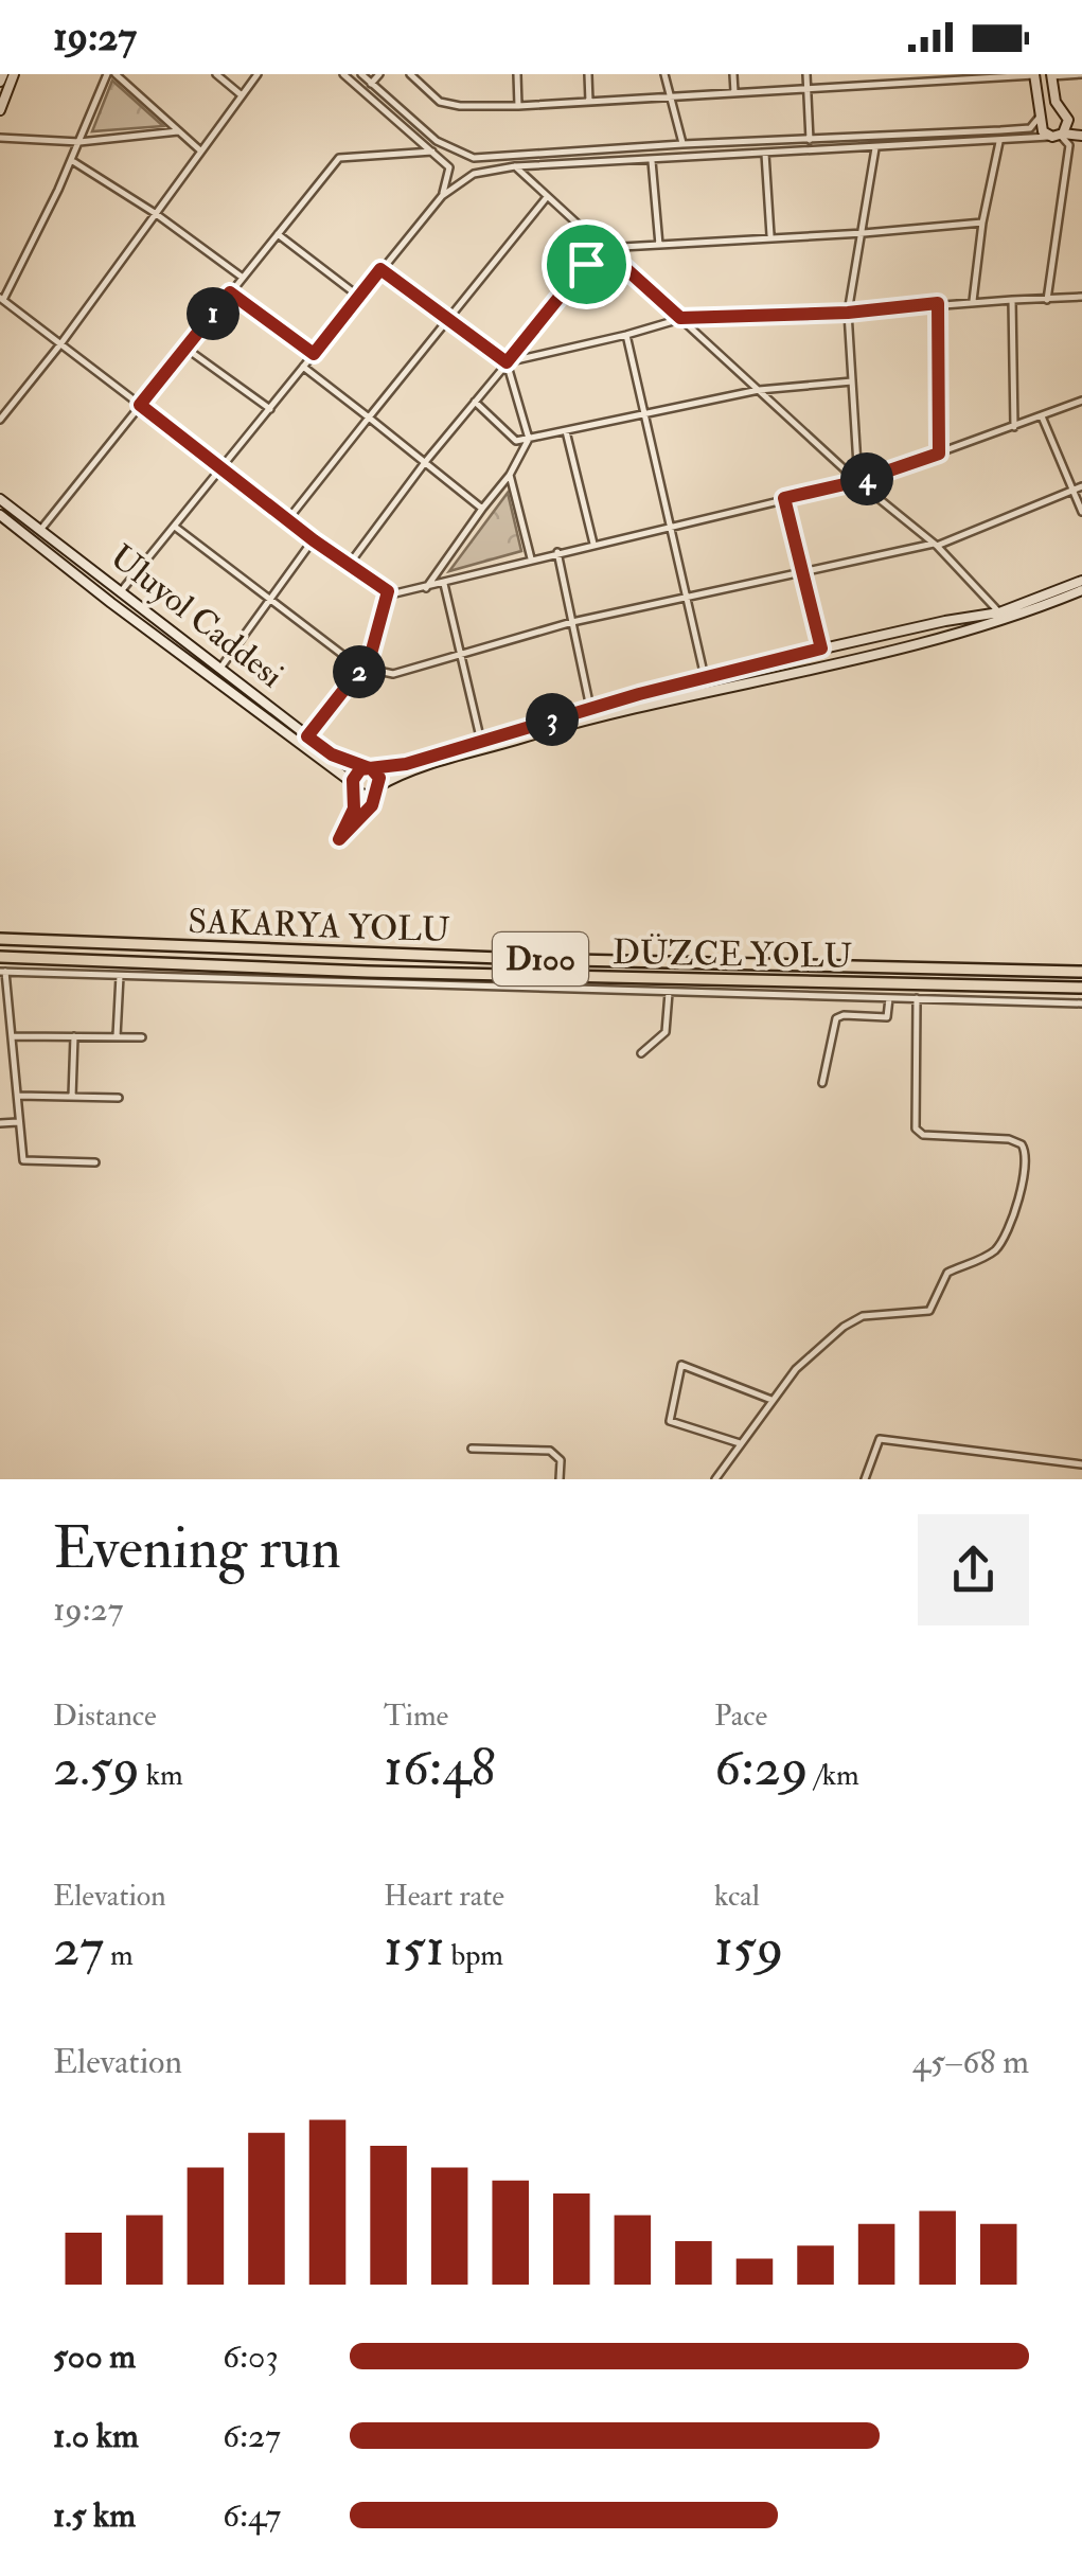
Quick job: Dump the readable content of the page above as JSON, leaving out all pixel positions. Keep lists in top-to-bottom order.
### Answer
{
  "streets": {
    "highway": ["SAKARYA YOLU", "DÜZCE YOLU", "D100"],
    "main road": ["Uluyol Caddesi"]
  },
  "page": {
    "status": "19:27",
    "pins": [
      "1",
      "4",
      "2",
      "3"
    ],
    "heading": ["Evening run", "19:27"],
    "stats": [
      ["Distance", "2.59 km"],
      ["Time", "16:48"],
      ["Pace", "6:29 /km"],
      ["Elevation", "27 m"],
      ["Heart rate", "151 bpm"],
      ["kcal", "159"]
    ],
    "chart": ["Elevation", "45–68 m"],
    "list": [
      {
        "name": "500 m",
        "note": "6:03"
      },
      {
        "name": "1.0 km",
        "note": "6:27"
      },
      {
        "name": "1.5 km",
        "note": "6:47"
      }
    ]
  }
}
